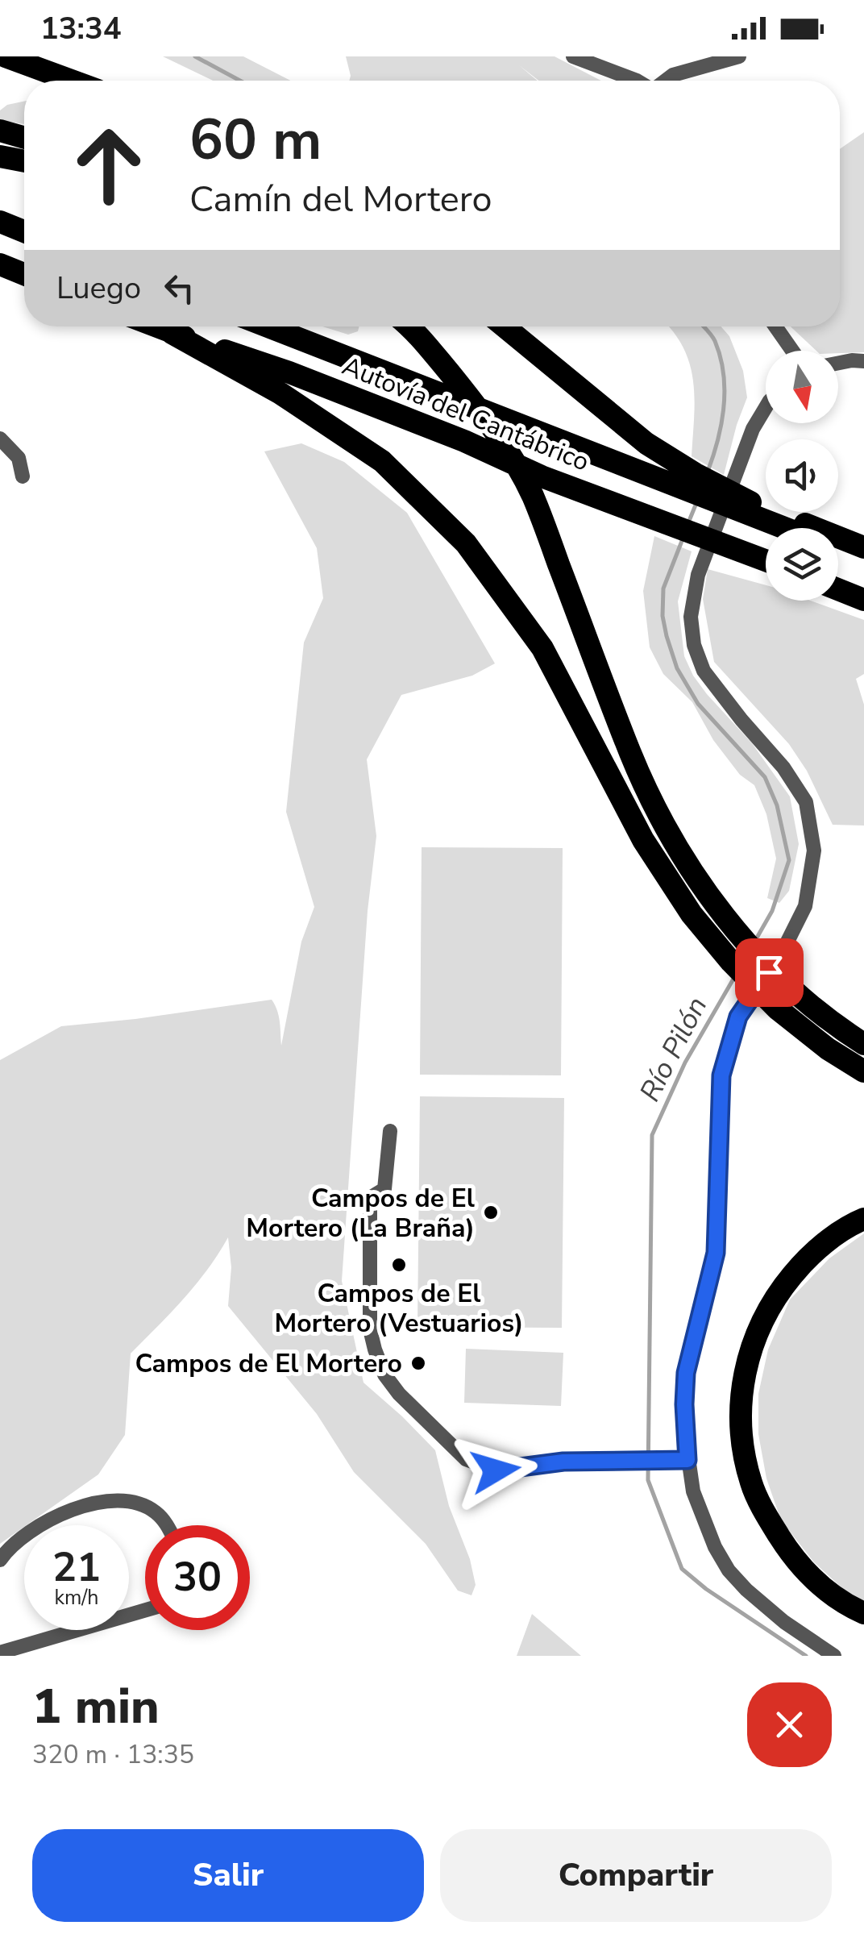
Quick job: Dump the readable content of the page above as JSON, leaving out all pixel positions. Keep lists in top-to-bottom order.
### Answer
{
  "streets": {
    "highway": ["Autovía del Cantábrico"]
  },
  "water": ["Río Pilón"],
  "places": ["Campos de El Mortero (La Braña)", "Campos de El Mortero (Vestuarios)", "Campos de El Mortero"],
  "north": "bottom",
  "page": {
    "status": "13:34",
    "turn": ["60 m", "Camín del Mortero"],
    "then": "Luego",
    "speed": "21 km/h",
    "limit": "30",
    "heading": ["1 min", "320 m · 13:35"],
    "buttons": ["Salir", "Compartir"]
  }
}
